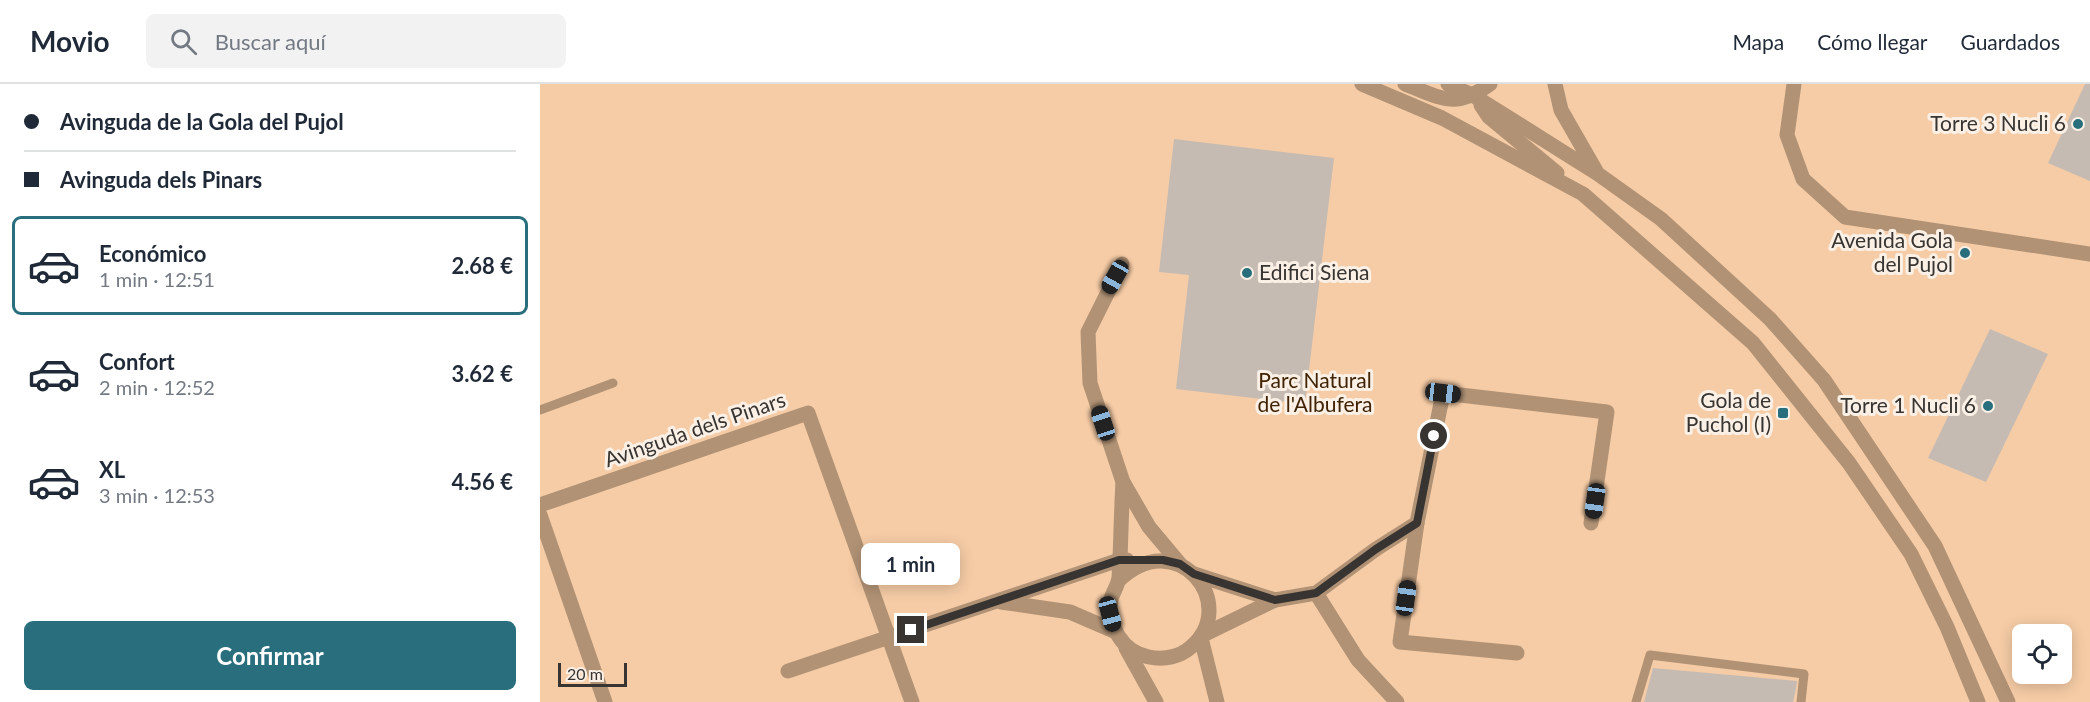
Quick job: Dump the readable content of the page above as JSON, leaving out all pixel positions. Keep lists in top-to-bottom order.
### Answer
{
  "streets": {
    "street": ["Avinguda dels Pinars"]
  },
  "parks": ["Parc Natural de l'Albufera"],
  "places": {
    "other": [
      "Torre 3 Nucli 6",
      "Avenida Gola del Pujol",
      "Edifici Siena",
      "Torre 1 Nucli 6"
    ],
    "transit": ["Gola de Puchol (I)"]
  },
  "scale_bar": "20 m",
  "page": {
    "header": "Movio",
    "search": "Buscar aquí",
    "nav": ["Mapa", "Cómo llegar", "Guardados"],
    "banner": ["Avinguda de la Gola del Pujol", "Avinguda dels Pinars"],
    "list": [
      {
        "name": "Económico",
        "note": "1 min · 12:51",
        "value": "2.68 €"
      },
      {
        "name": "Confort",
        "note": "2 min · 12:52",
        "value": "3.62 €"
      },
      {
        "name": "XL",
        "note": "3 min · 12:53",
        "value": "4.56 €"
      }
    ],
    "bubble": "1 min",
    "buttons": "Confirmar",
    "scale": "20 m"
  }
}
